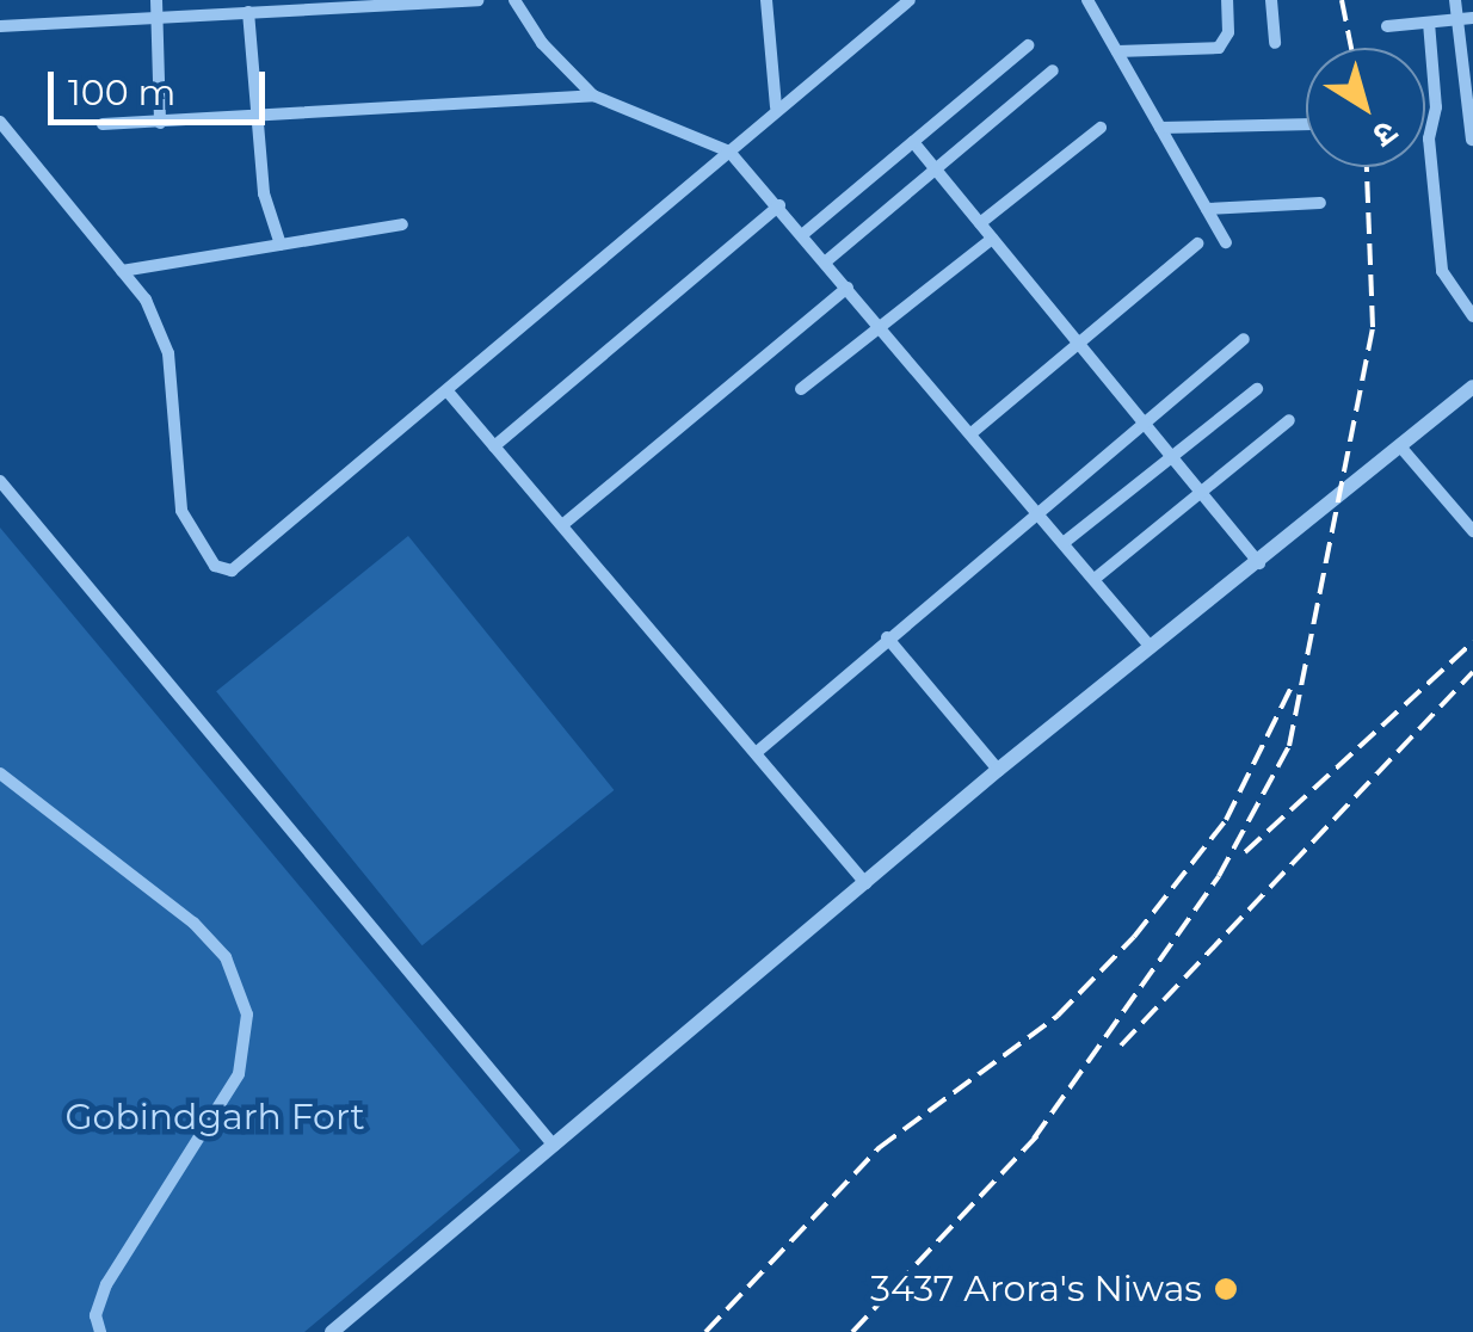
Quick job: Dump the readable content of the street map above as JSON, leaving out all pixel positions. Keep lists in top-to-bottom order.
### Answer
{
  "parks": ["Gobindgarh Fort"],
  "places": ["3437 Arora's Niwas"],
  "scale_bar": "100 m",
  "north": "bottom right"
}
